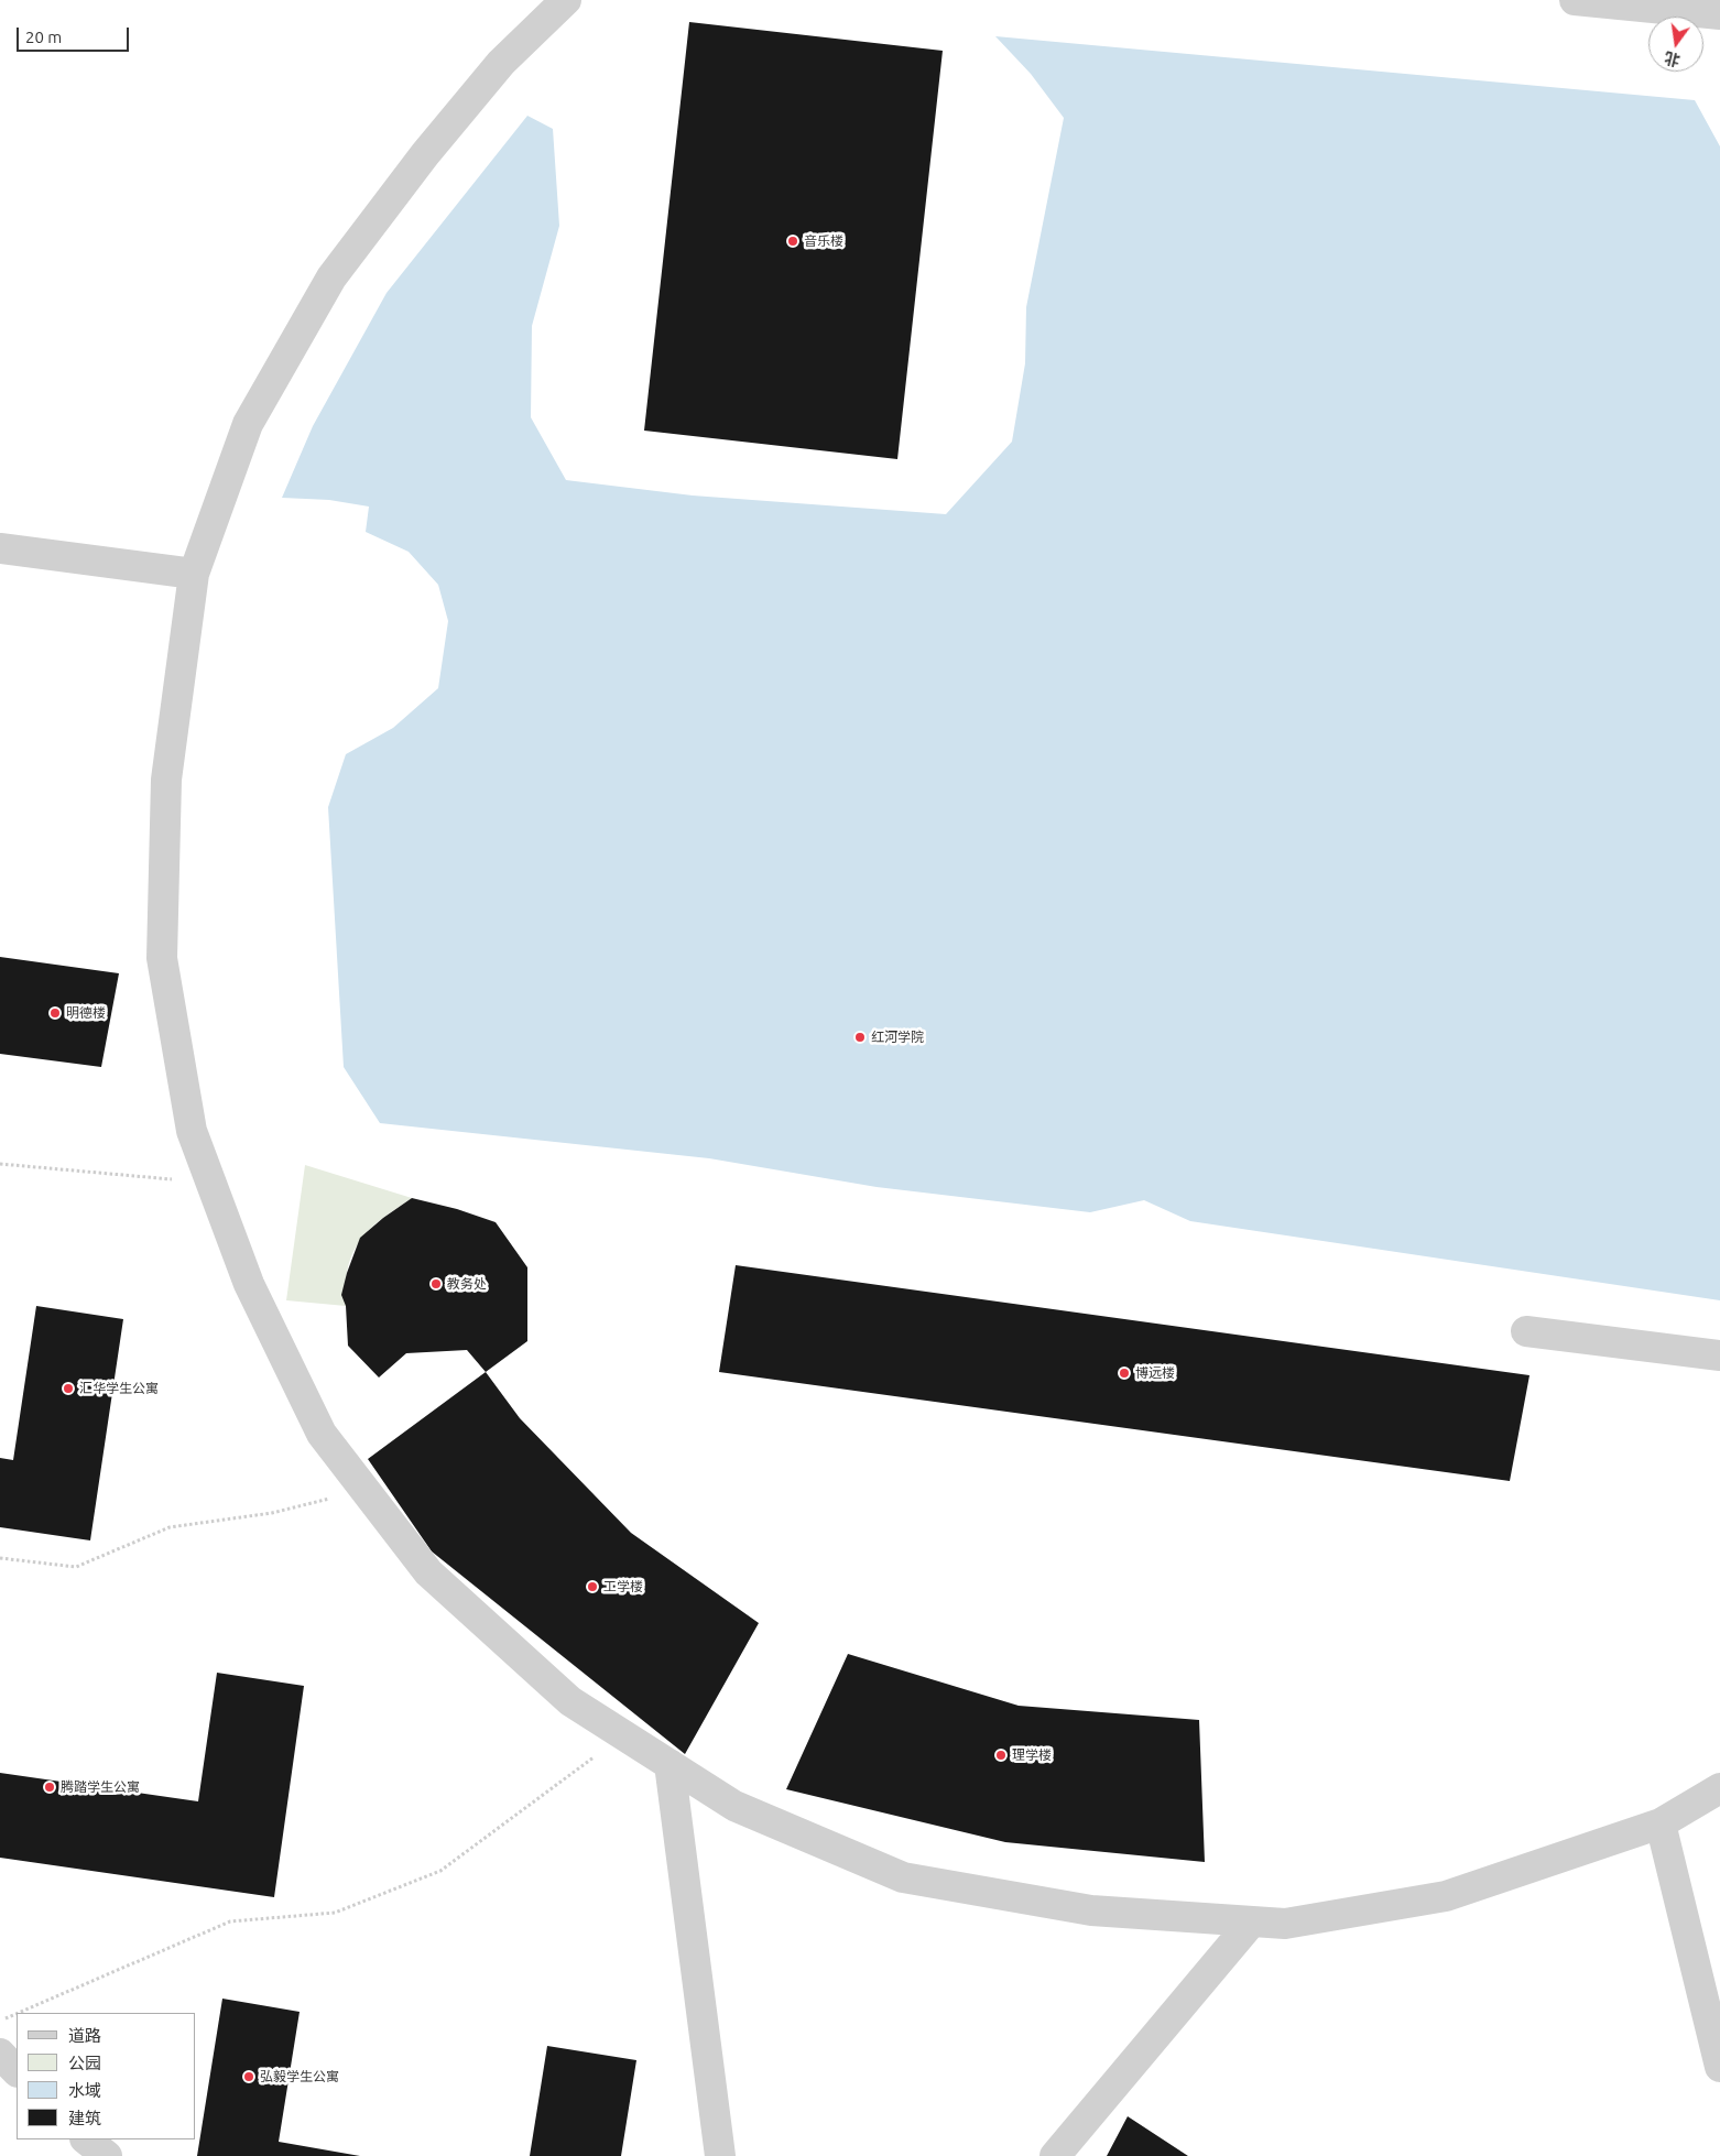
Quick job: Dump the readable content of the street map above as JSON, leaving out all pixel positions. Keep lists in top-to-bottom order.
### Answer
{
  "places": [
    "音乐楼",
    "明德楼",
    "红河学院",
    "教务处",
    "博远楼",
    "汇华学生公寓",
    "工学楼",
    "理学楼",
    "腾踏学生公寓",
    "弘毅学生公寓"
  ],
  "legend": [
    "道路",
    "公园",
    "水域",
    "建筑"
  ],
  "scale_bar": "20 m",
  "north": "bottom"
}
